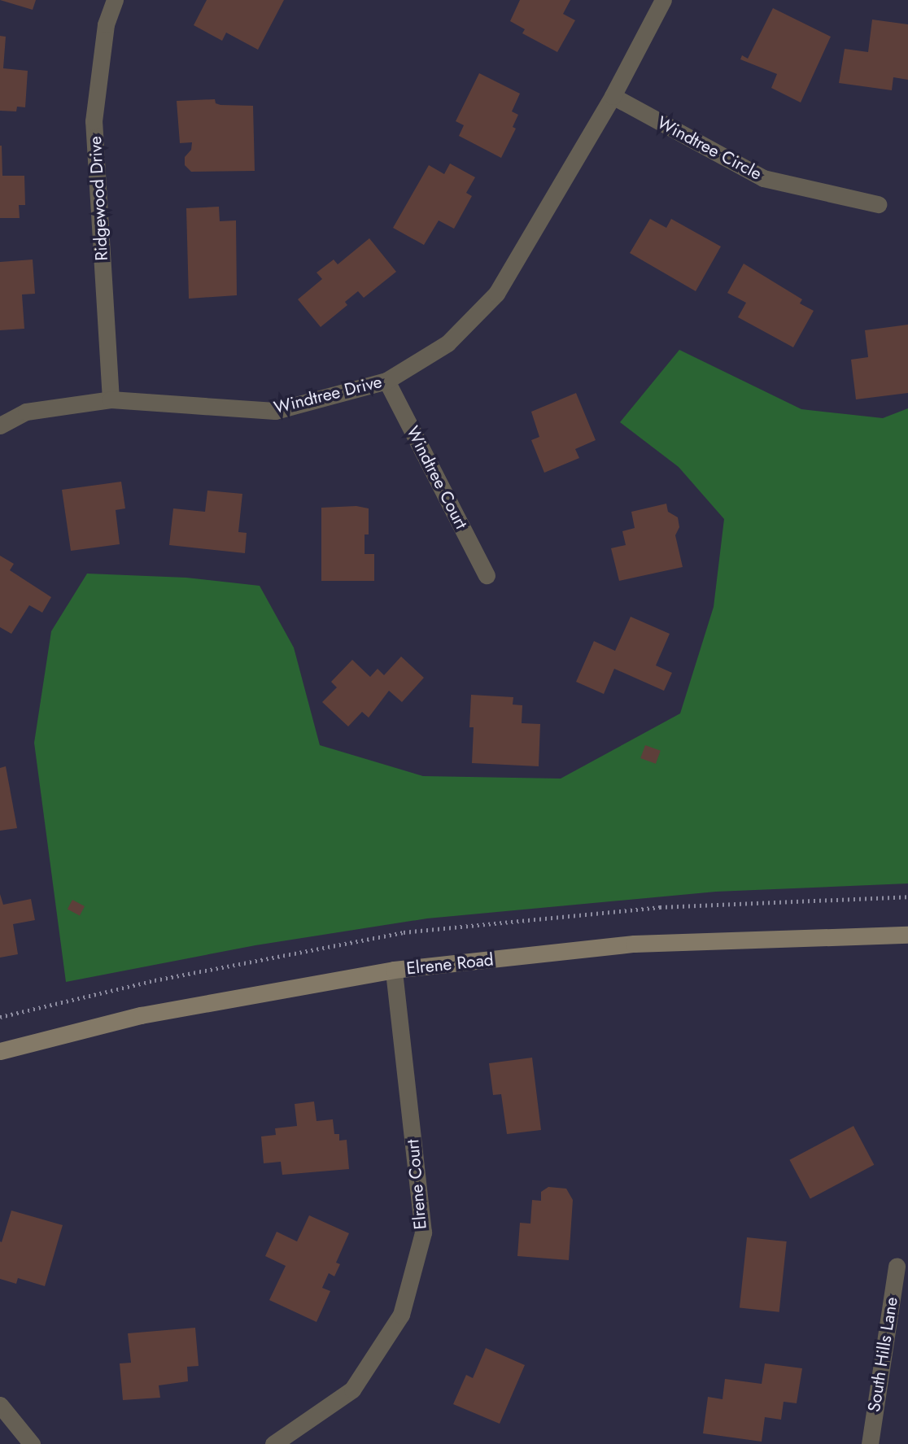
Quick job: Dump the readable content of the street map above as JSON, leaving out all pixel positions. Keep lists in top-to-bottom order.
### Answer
{
  "streets": {
    "street": [
      "Windtree Circle",
      "Ridgewood Drive",
      "Windtree Drive",
      "Windtree Court",
      "Elrene Road",
      "Elrene Court",
      "South Hills Lane"
    ]
  },
  "crossings": [
    ["Windtree Circle", "Windtree Drive"],
    ["Ridgewood Drive", "Windtree Drive"],
    ["Windtree Drive", "Windtree Court"],
    ["Elrene Road", "Elrene Court"]
  ]
}
